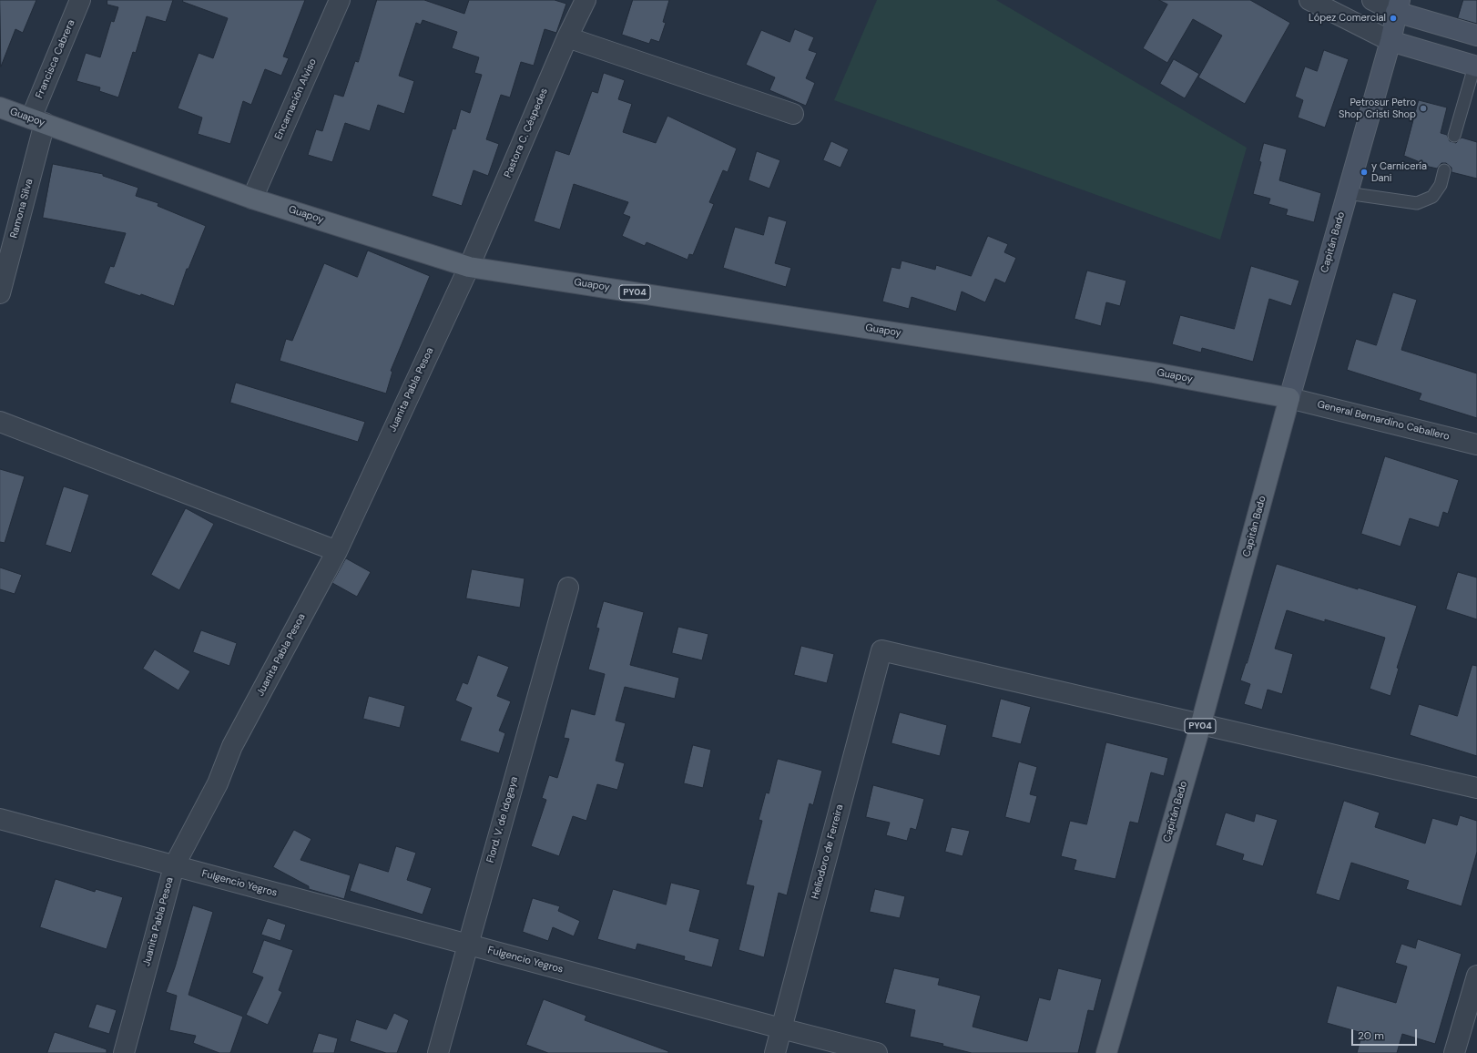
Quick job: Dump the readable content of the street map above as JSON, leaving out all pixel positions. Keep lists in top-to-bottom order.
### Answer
{
  "streets": {
    "main road": ["Guapoy", "Capitán Bado", "PY04"],
    "street": [
      "Francisca Cabrera",
      "Encarnación Alviso",
      "Pastora C. Céspedes",
      "Ramona Silva",
      "Juanita Pabla Pesoa",
      "General Bernardino Caballero",
      "Flord. V. de Idogaya",
      "Heliodoro de Ferreira",
      "Fulgencio Yegros"
    ]
  },
  "crossings": [
    ["Francisca Cabrera", "Guapoy"],
    ["Francisca Cabrera", "Ramona Silva"],
    ["Encarnación Alviso", "Guapoy"],
    ["Guapoy", "Pastora C. Céspedes"],
    ["Guapoy", "Ramona Silva"],
    ["Guapoy", "Capitán Bado"],
    ["Guapoy", "Juanita Pabla Pesoa"],
    ["Guapoy", "General Bernardino Caballero"],
    ["Pastora C. Céspedes", "Juanita Pabla Pesoa"],
    ["Capitán Bado", "General Bernardino Caballero"],
    ["Capitán Bado", "Heliodoro de Ferreira"],
    ["Juanita Pabla Pesoa", "Fulgencio Yegros"],
    ["Flord. V. de Idogaya", "Fulgencio Yegros"],
    ["Heliodoro de Ferreira", "Fulgencio Yegros"]
  ],
  "places": ["López Comercial", "Petrosur Petro Shop Cristi Shop", "y Carnicería Dani"],
  "scale_bar": "20 m"
}
